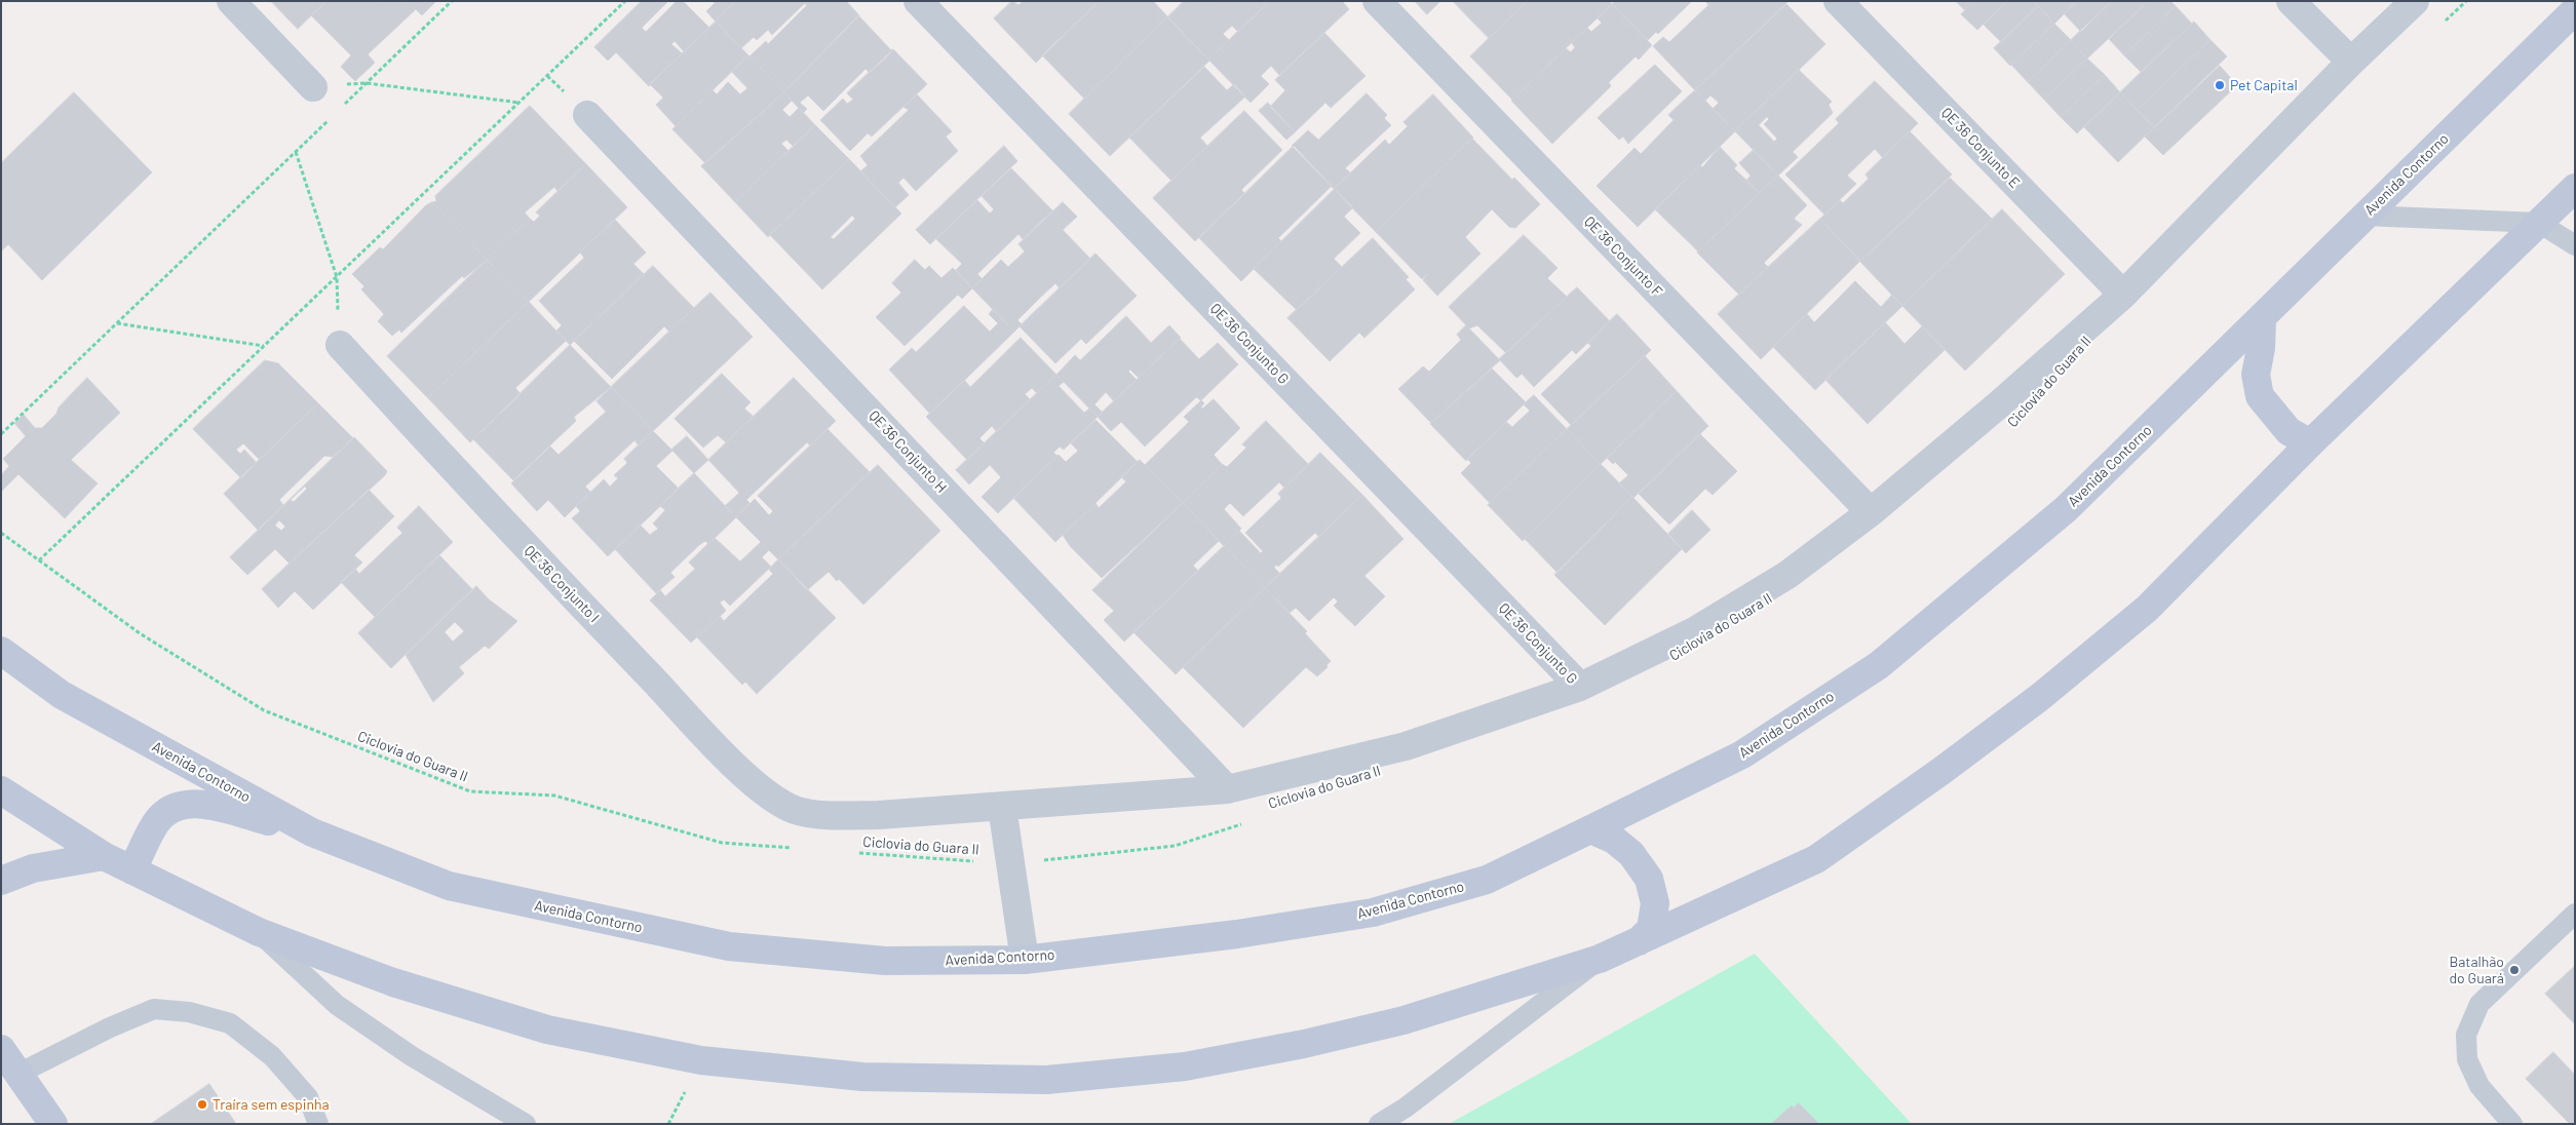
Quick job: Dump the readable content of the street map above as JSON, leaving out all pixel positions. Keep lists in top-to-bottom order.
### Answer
{
  "streets": {
    "main road": ["Avenida Contorno"],
    "street": [
      "QE 36 Conjunto E",
      "QE 36 Conjunto F",
      "QE 36 Conjunto G",
      "QE 36 Conjunto H",
      "QE 36 Conjunto I"
    ],
    "path": ["Ciclovia do Guara II"]
  },
  "places": ["Pet Capital", "Batalhão do Guará", "Traíra sem espinha"]
}
